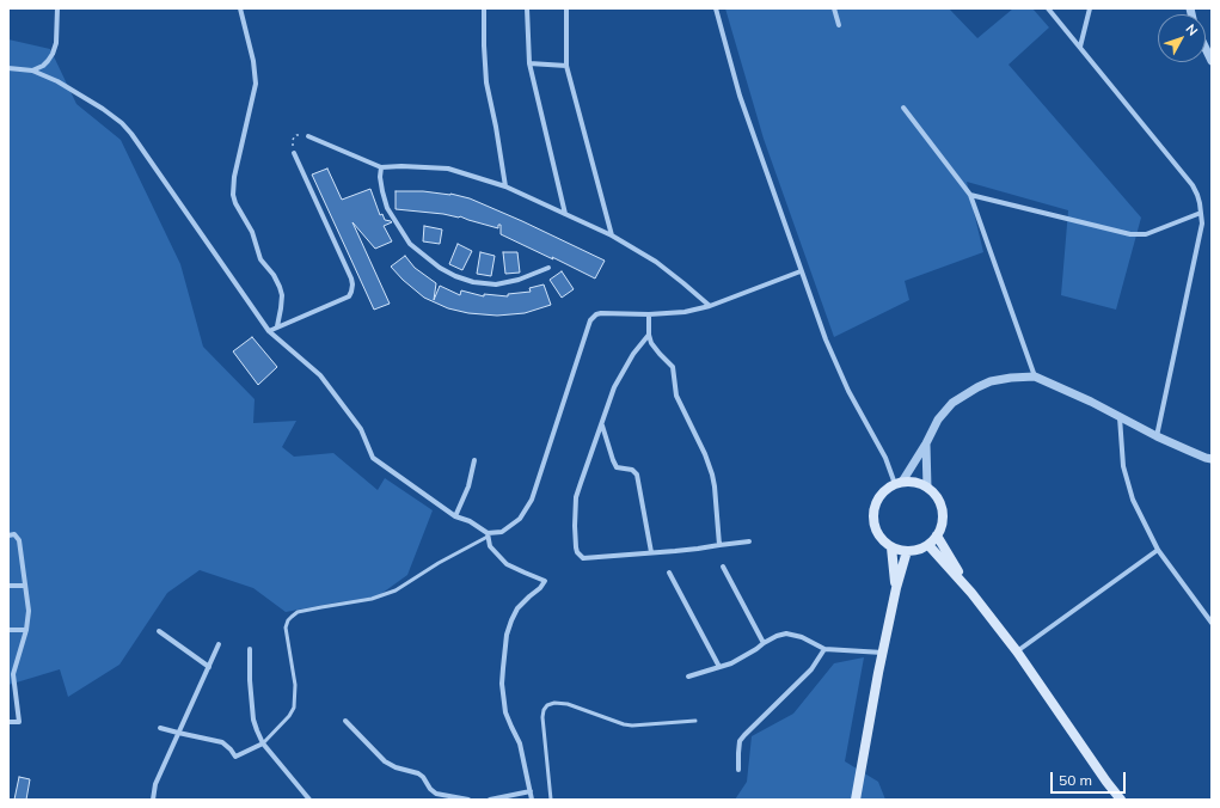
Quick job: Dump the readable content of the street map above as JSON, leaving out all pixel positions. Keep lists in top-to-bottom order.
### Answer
{
  "scale_bar": "50 m",
  "north": "top right"
}
